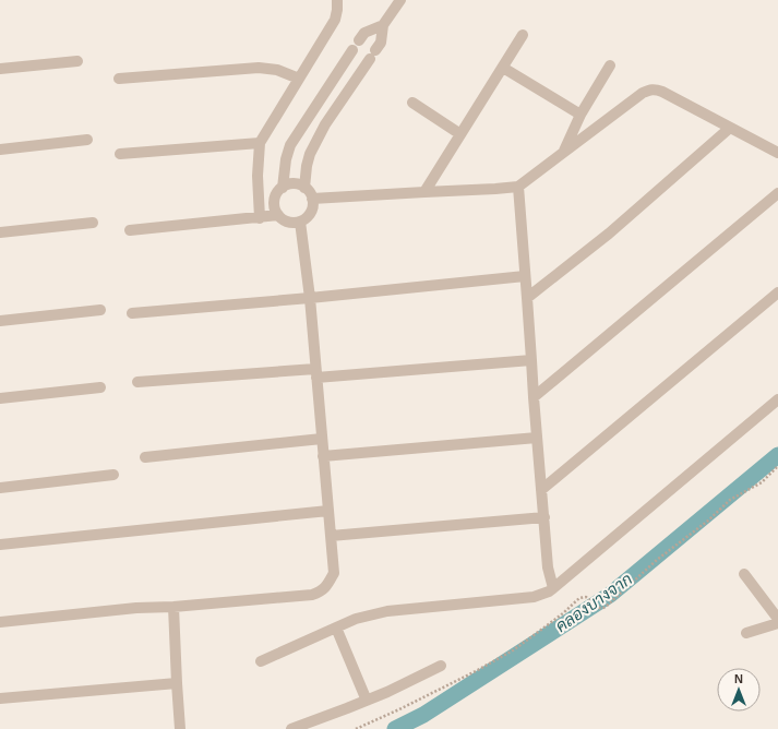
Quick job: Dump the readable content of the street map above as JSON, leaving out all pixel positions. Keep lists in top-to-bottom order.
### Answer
{
  "water": ["คลองบางจาก"],
  "north": "top"
}
